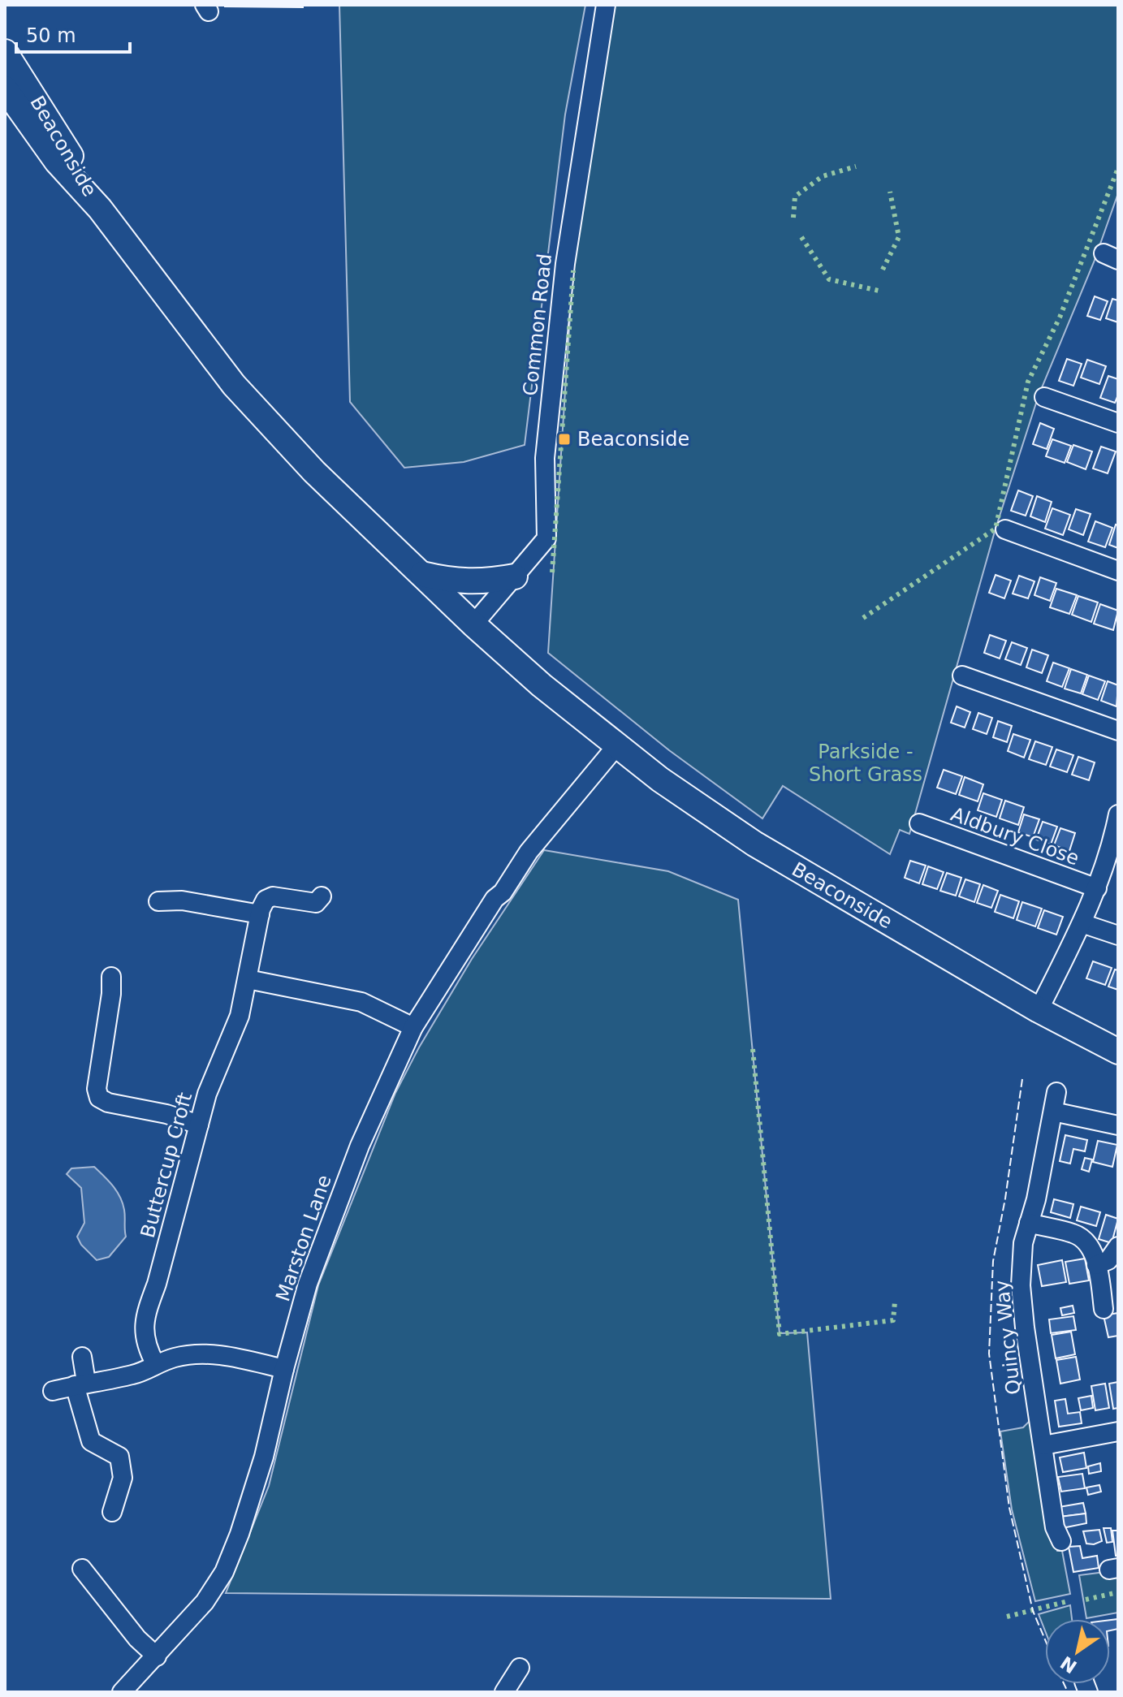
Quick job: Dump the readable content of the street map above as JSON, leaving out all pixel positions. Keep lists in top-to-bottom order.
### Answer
{
  "streets": {
    "highway": ["Beaconside"],
    "street": [
      "Common Road",
      "Aldbury Close",
      "Buttercup Croft",
      "Marston Lane",
      "Quincy Way"
    ]
  },
  "crossings": [
    ["Beaconside", "Common Road"],
    ["Beaconside", "Marston Lane"]
  ],
  "parks": ["Parkside - Short Grass"],
  "places": {
    "transit": ["Beaconside"]
  },
  "scale_bar": "50 m",
  "north": "bottom left"
}
